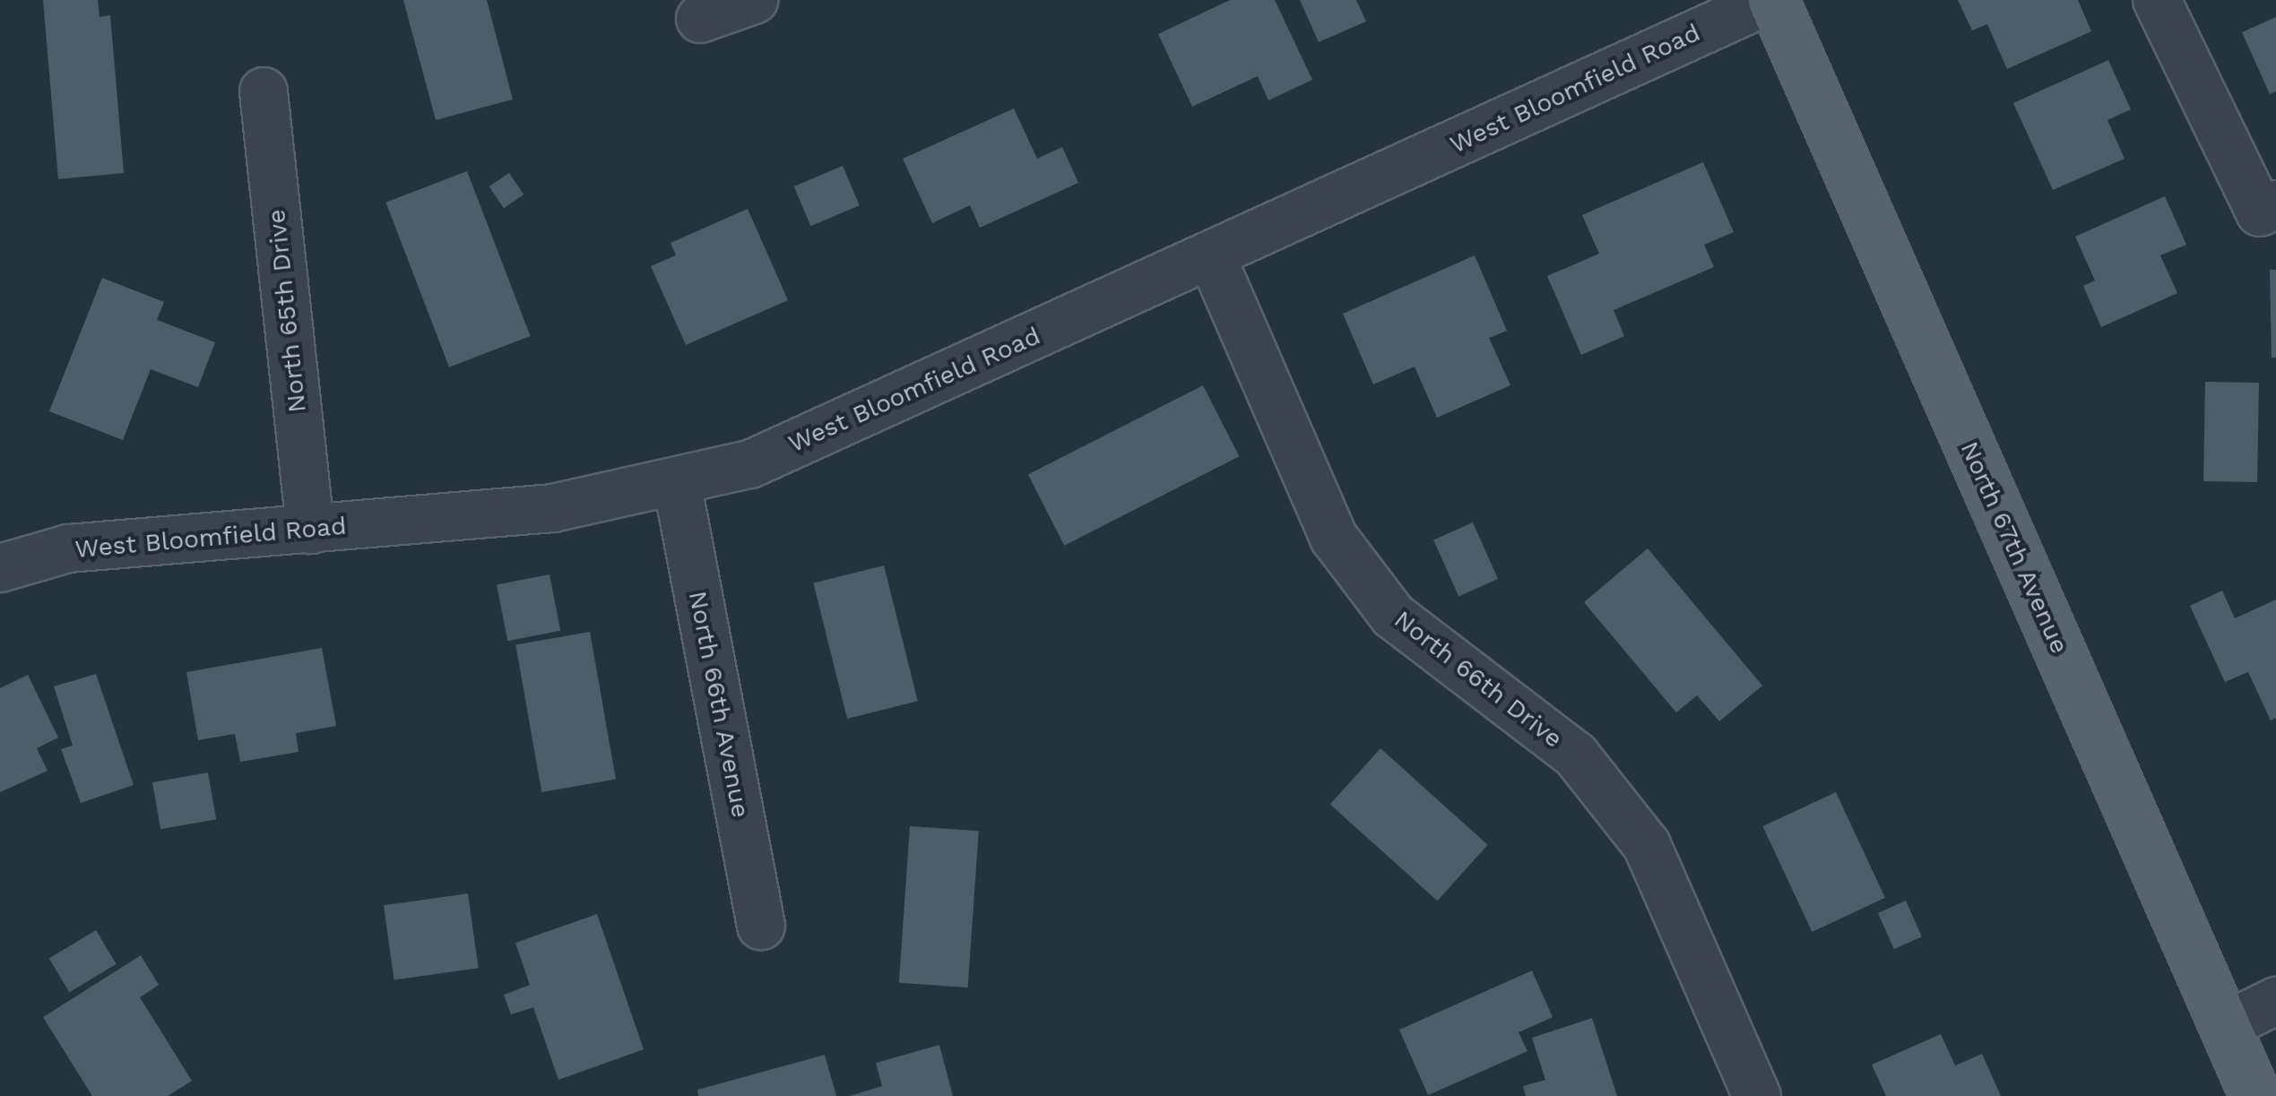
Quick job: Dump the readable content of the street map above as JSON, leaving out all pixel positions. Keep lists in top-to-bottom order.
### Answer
{
  "streets": {
    "main road": ["North 67th Avenue"],
    "street": [
      "West Bloomfield Road",
      "North 65th Drive",
      "North 66th Drive",
      "North 66th Avenue"
    ]
  },
  "crossings": [
    ["West Bloomfield Road", "North 65th Drive"],
    ["West Bloomfield Road", "North 67th Avenue"],
    ["West Bloomfield Road", "North 66th Drive"],
    ["West Bloomfield Road", "North 66th Avenue"]
  ]
}
